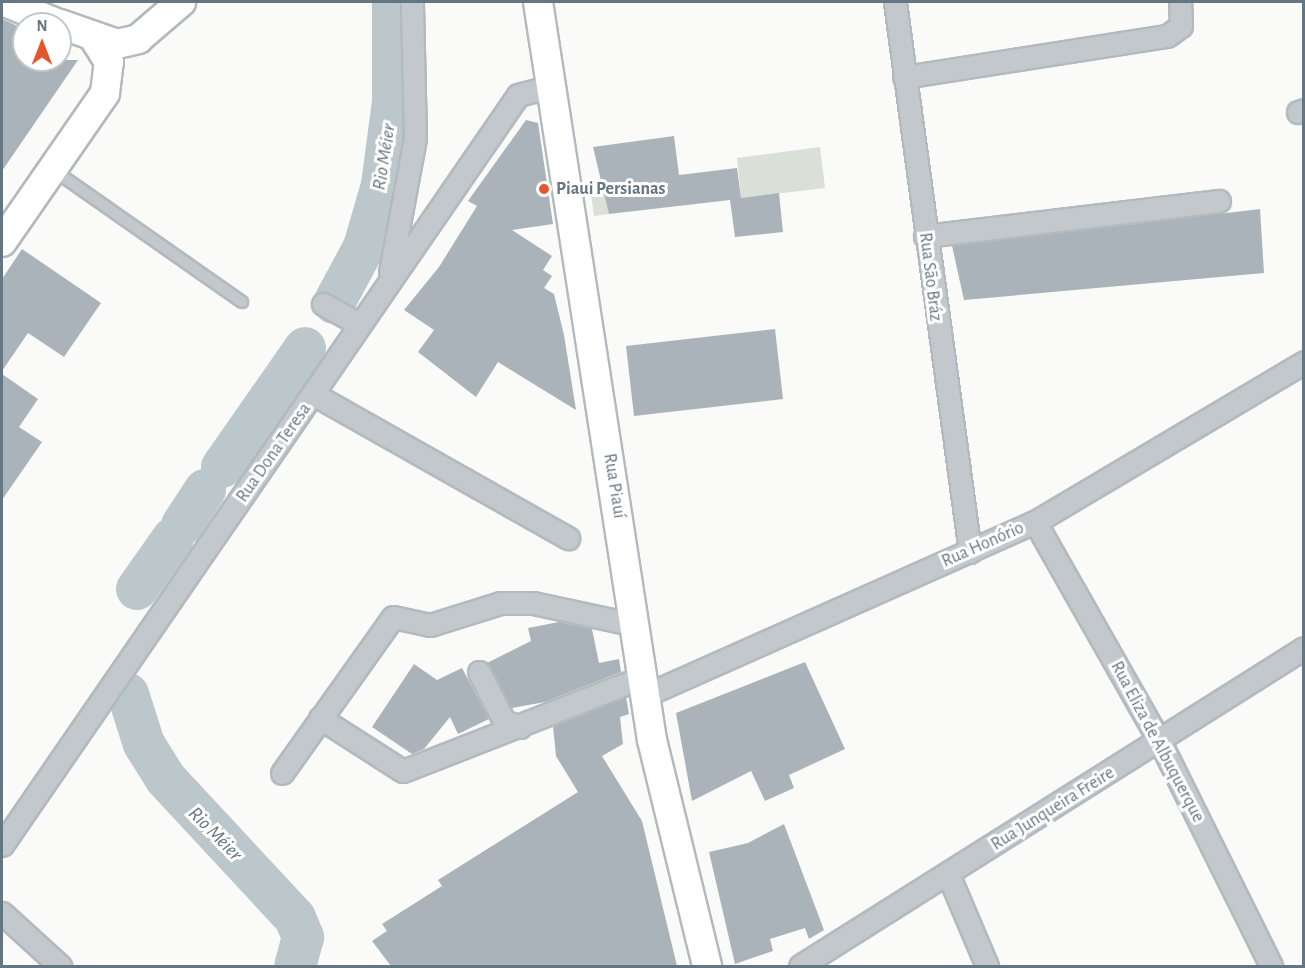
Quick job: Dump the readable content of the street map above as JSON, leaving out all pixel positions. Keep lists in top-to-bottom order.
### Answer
{
  "streets": {
    "street": [
      "Rua São Bráz",
      "Rua Dona Teresa",
      "Rua Piauí",
      "Rua Honório",
      "Rua Eliza de Albuquerque",
      "Rua Junqueira Freire"
    ]
  },
  "crossings": [
    ["Rua São Bráz", "Rua Honório"],
    ["Rua Dona Teresa", "Rua Piauí"],
    ["Rua Piauí", "Rua Honório"],
    ["Rua Honório", "Rua Eliza de Albuquerque"],
    ["Rua Eliza de Albuquerque", "Rua Junqueira Freire"]
  ],
  "water": ["Rio Méier"],
  "places": ["Piaui Persianas"],
  "north": "top"
}
